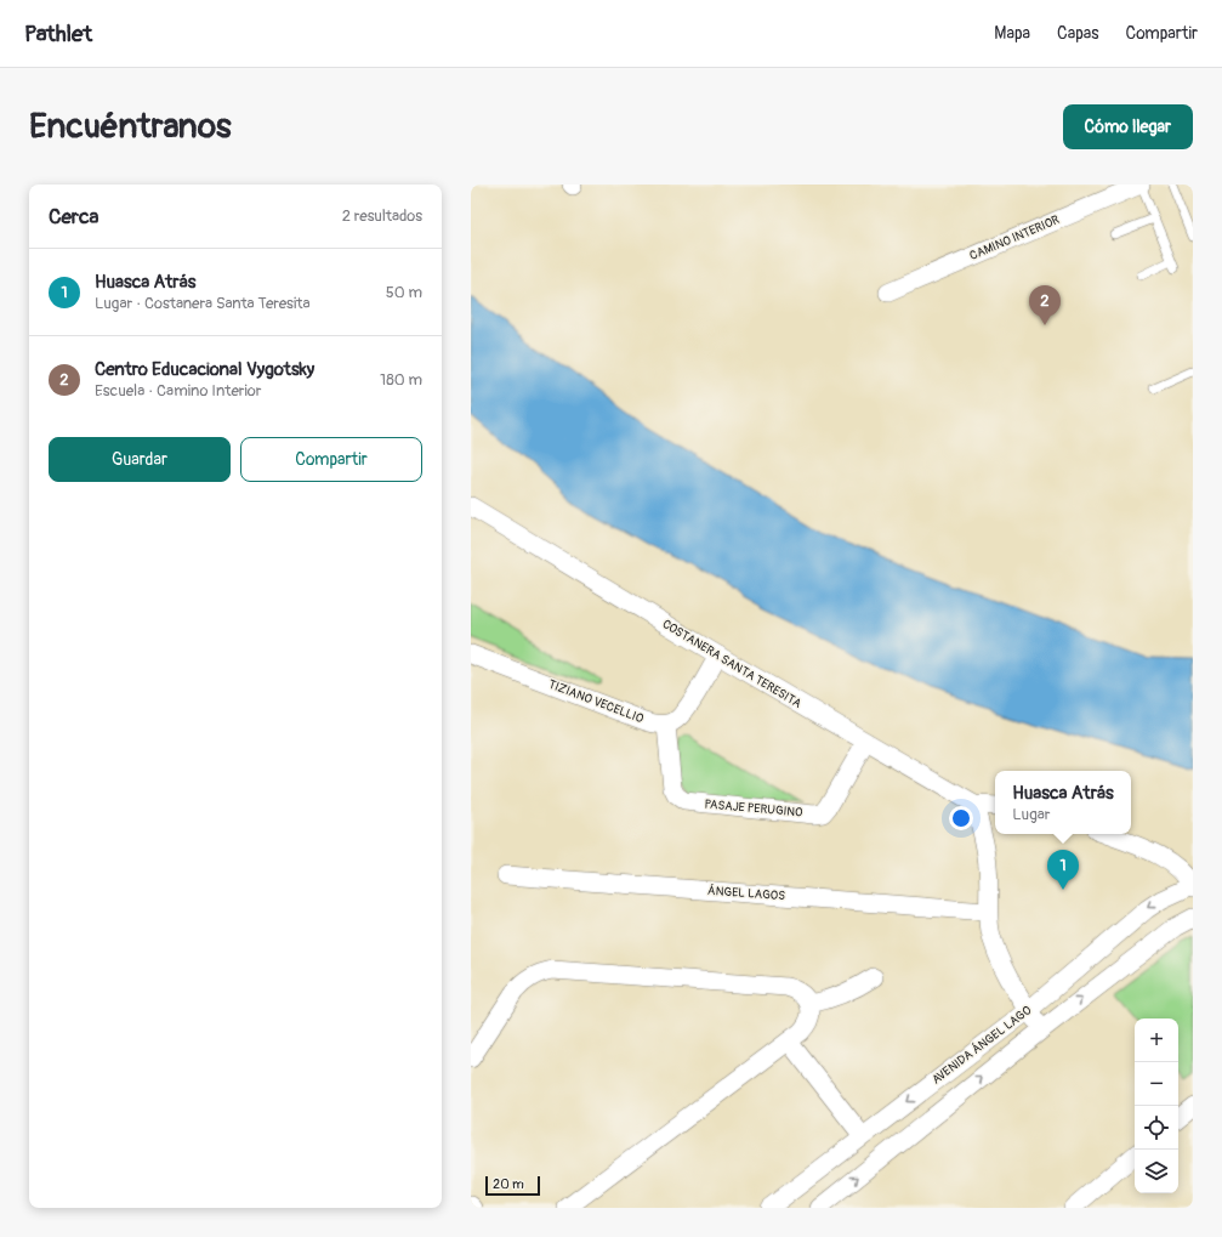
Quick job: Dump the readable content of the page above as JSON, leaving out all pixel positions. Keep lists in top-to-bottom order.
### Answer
{
  "streets": {
    "street": [
      "CAMINO INTERIOR",
      "COSTANERA SANTA TERESITA",
      "TIZIANO VECELLIO",
      "PASAJE PERUGINO",
      "ÁNGEL LAGOS",
      "AVENIDA ÁNGEL LAGO"
    ]
  },
  "crossings": [
    ["COSTANERA SANTA TERESITA", "PASAJE PERUGINO"],
    ["TIZIANO VECELLIO", "PASAJE PERUGINO"]
  ],
  "scale_bar": "20 m",
  "page": {
    "header": "Pathlet",
    "nav": ["Mapa", "Capas", "Compartir"],
    "buttons": [
      "Cómo llegar",
      ["Guardar", "Compartir"]
    ],
    "title": "Encuéntranos",
    "heading": ["Cerca", "2 resultados"],
    "list": [
      {
        "mark": "1",
        "name": "Huasca Atrás",
        "note": "Lugar · Costanera Santa Teresita",
        "value": "50 m"
      },
      {
        "mark": "2",
        "name": "Centro Educacional Vygotsky",
        "note": "Escuela · Camino Interior",
        "value": "180 m"
      }
    ],
    "pins": ["2", "1"],
    "popup": ["Huasca Atrás", "Lugar"],
    "map_buttons": ["+", "−"],
    "scale": "20 m"
  }
}
